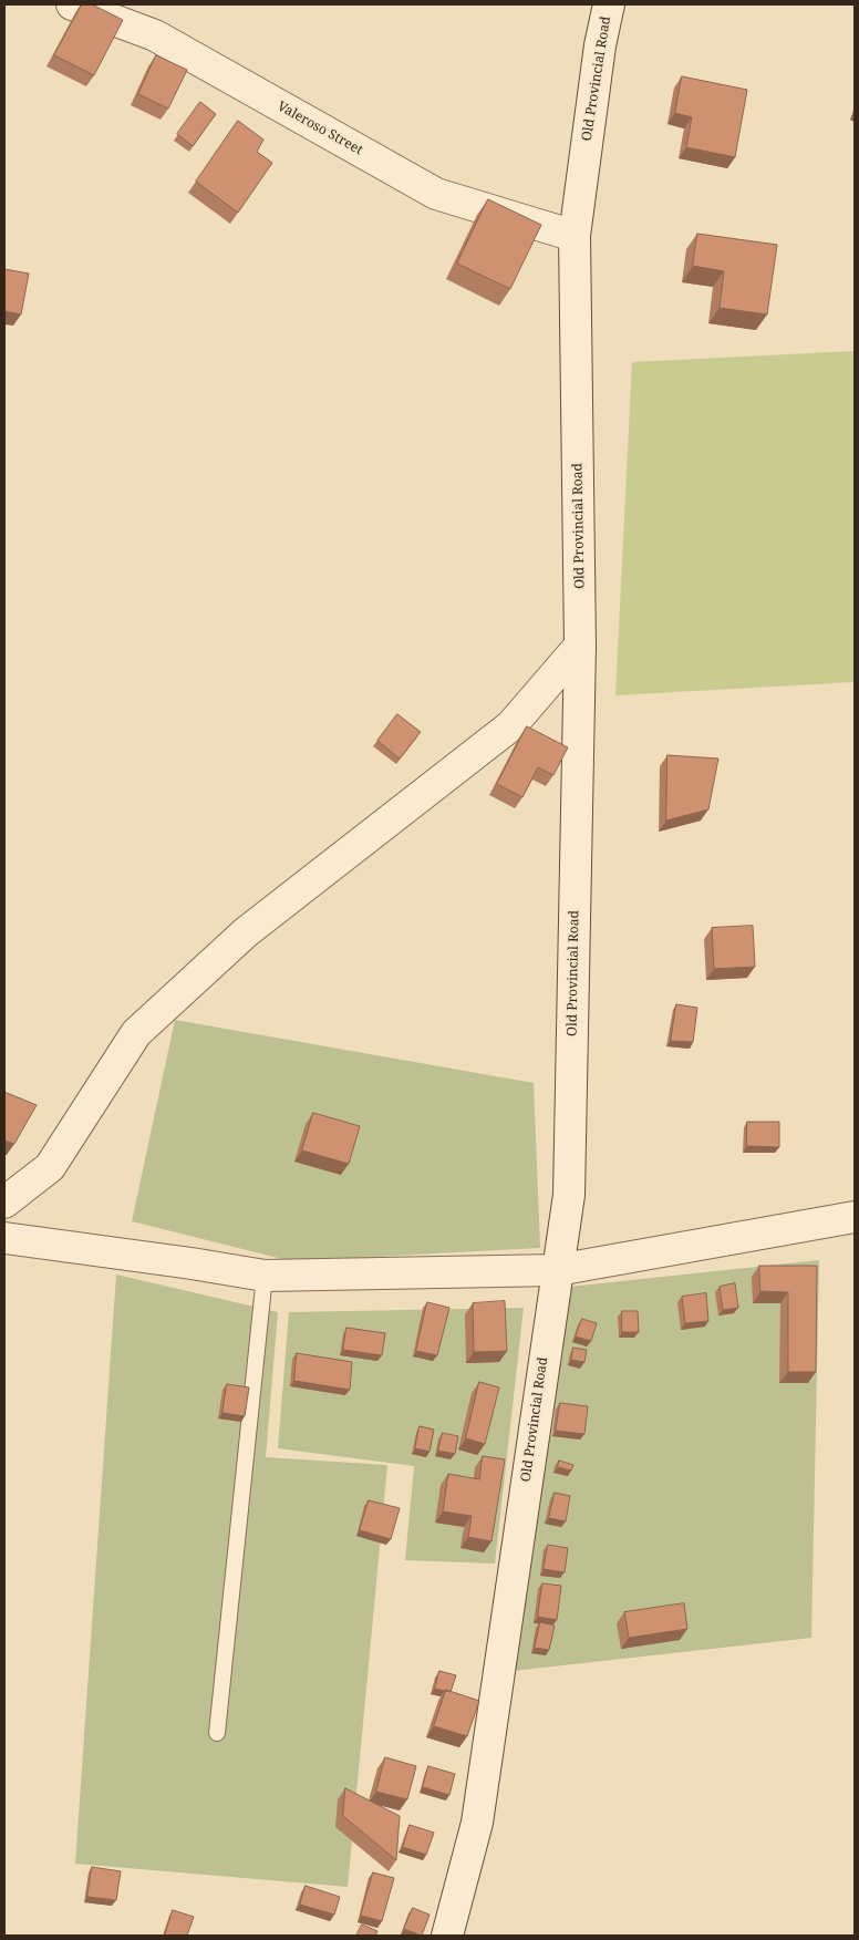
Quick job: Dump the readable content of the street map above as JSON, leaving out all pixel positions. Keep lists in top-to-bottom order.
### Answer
{
  "streets": {
    "street": ["Old Provincial Road", "Valeroso Street"]
  },
  "crossings": [
    ["Old Provincial Road", "Valeroso Street"]
  ]
}
